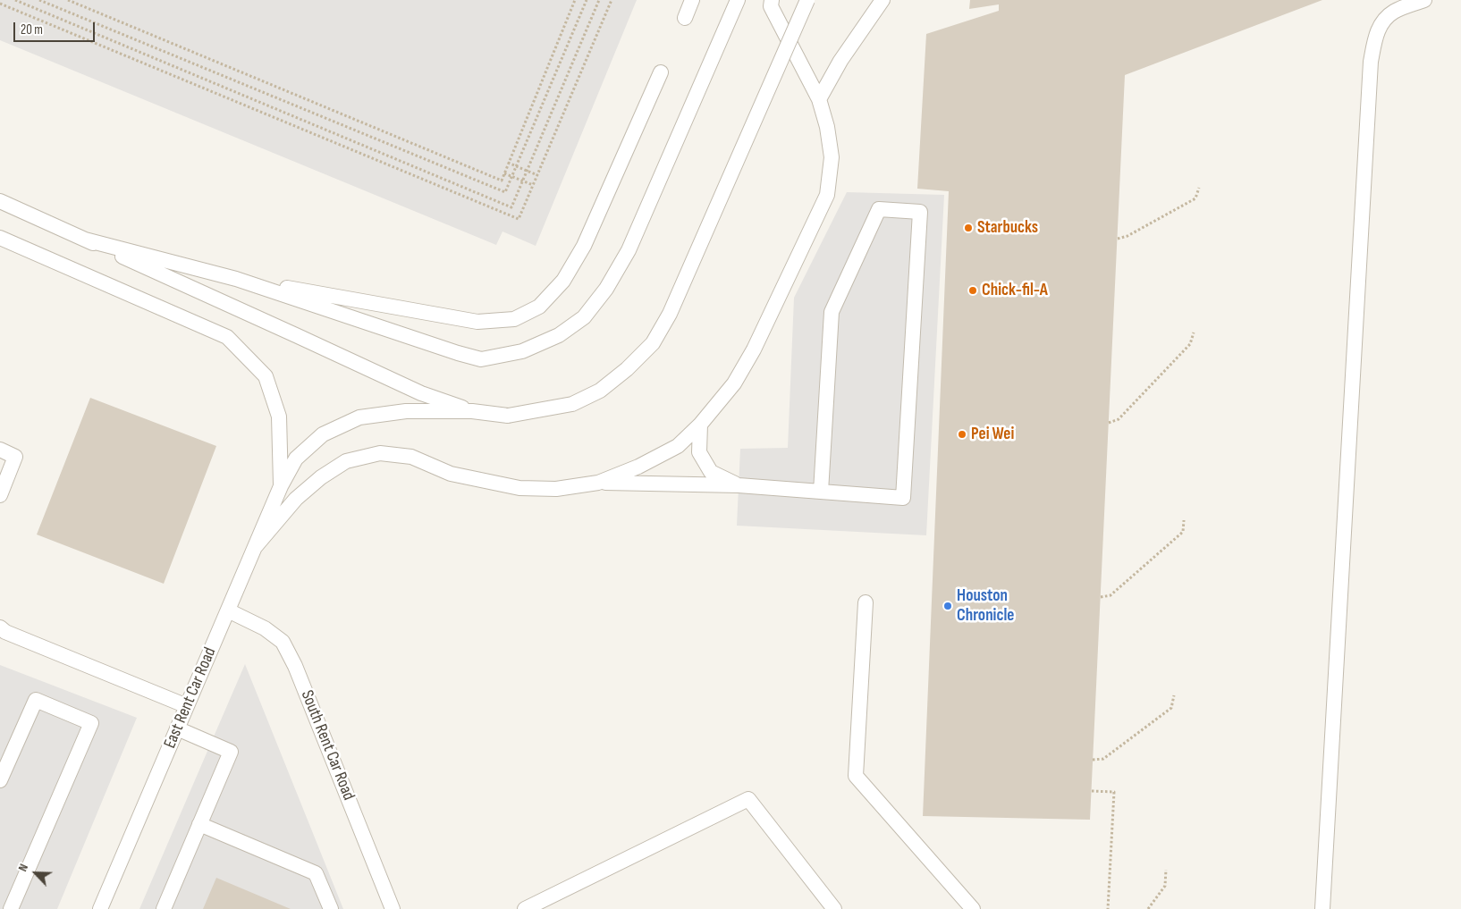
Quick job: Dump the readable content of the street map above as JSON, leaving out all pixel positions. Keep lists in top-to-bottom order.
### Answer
{
  "streets": {
    "lane": ["East Rent Car Road", "South Rent Car Road"]
  },
  "crossings": [
    ["East Rent Car Road", "South Rent Car Road"]
  ],
  "places": [
    "Starbucks",
    "Chick-fil-A",
    "Pei Wei",
    "Houston Chronicle"
  ],
  "scale_bar": "20 m",
  "north": "top left"
}
